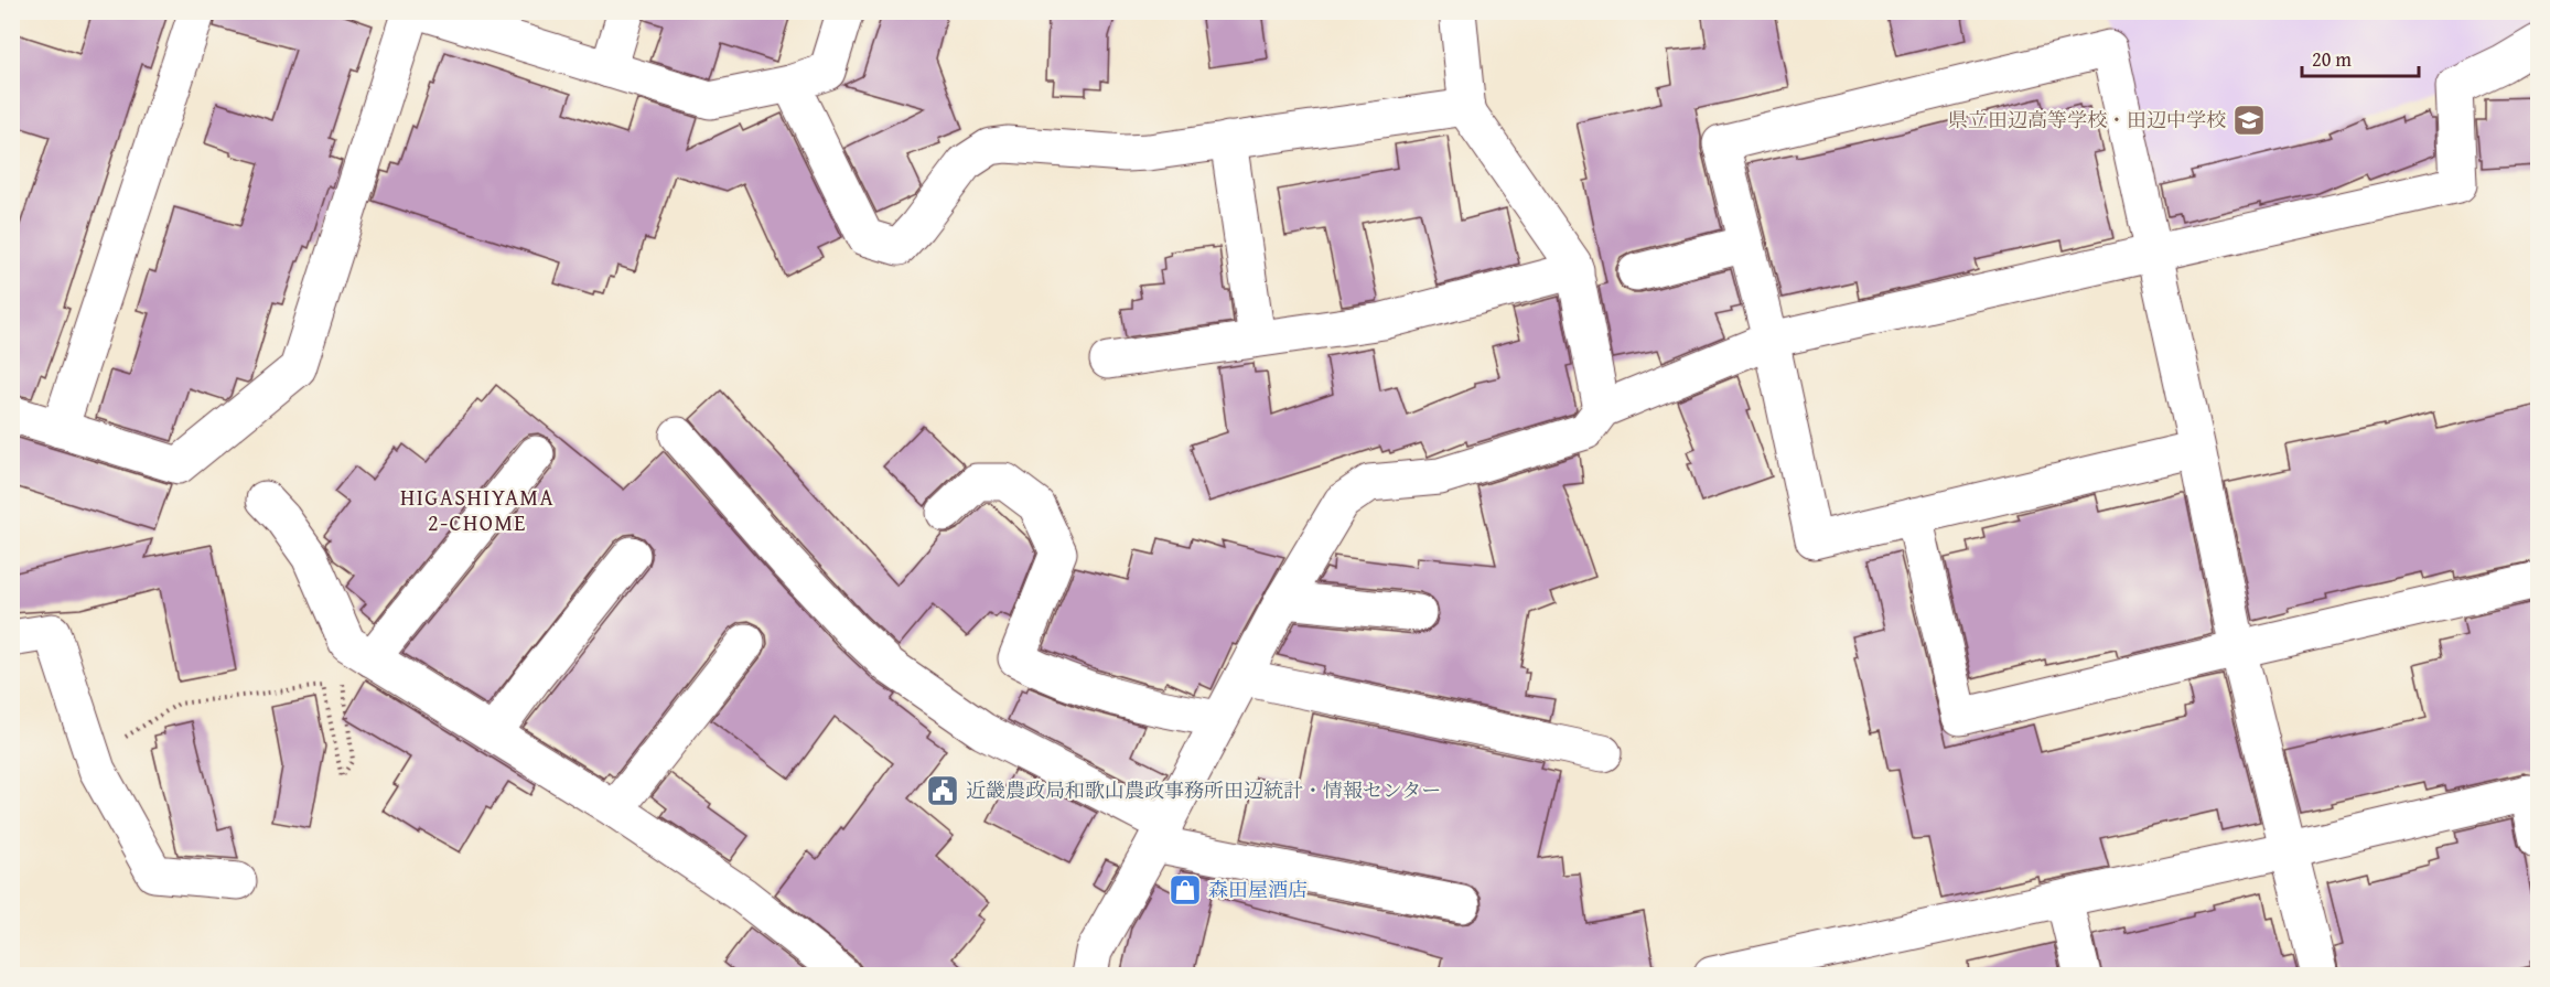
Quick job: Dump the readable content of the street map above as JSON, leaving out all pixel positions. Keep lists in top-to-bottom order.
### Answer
{
  "districts": ["HIGASHIYAMA 2-CHOME"],
  "places": {
    "school or university": ["県立田辺高等学校・田辺中学校"],
    "public building": ["近畿農政局和歌山農政事務所田辺統計・情報センター"],
    "shop": ["森田屋酒店"]
  },
  "scale_bar": "20 m"
}
